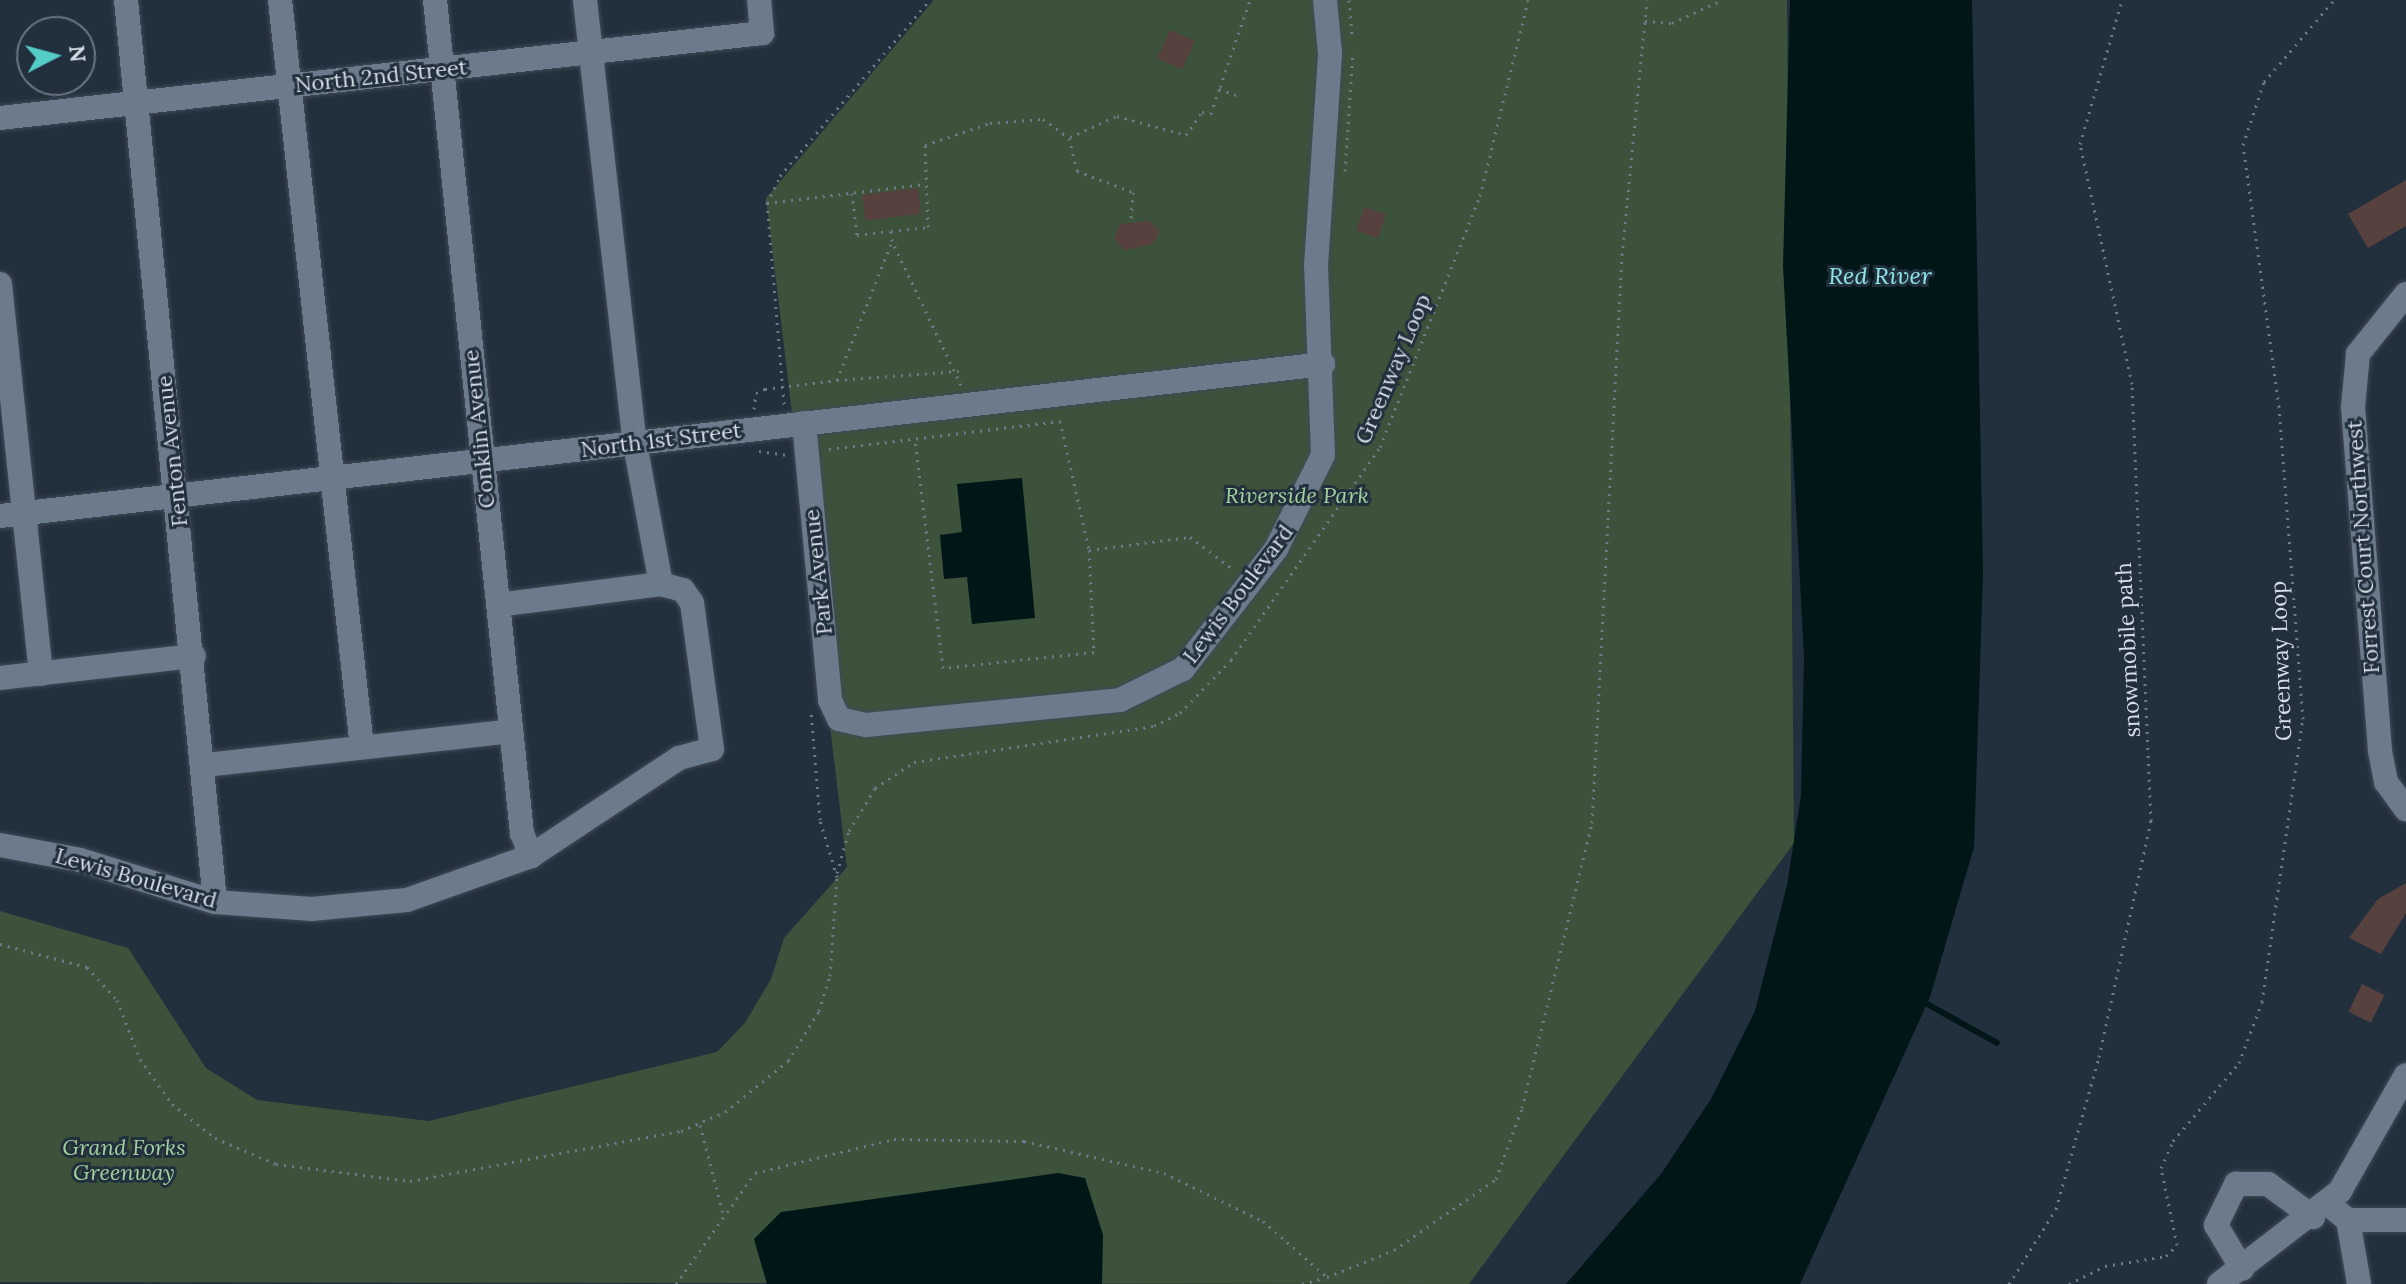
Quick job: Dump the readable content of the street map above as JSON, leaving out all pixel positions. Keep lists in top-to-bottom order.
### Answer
{
  "streets": {
    "street": [
      "North 2nd Street",
      "Conklin Avenue",
      "North 1st Street",
      "Fenton Avenue",
      "Forrest Court Northwest",
      "Park Avenue",
      "Lewis Boulevard"
    ],
    "path": ["Greenway Loop", "snowmobile path"]
  },
  "crossings": [
    ["North 2nd Street", "Conklin Avenue"],
    ["North 2nd Street", "Fenton Avenue"],
    ["Conklin Avenue", "North 1st Street"],
    ["Conklin Avenue", "Lewis Boulevard"],
    ["North 1st Street", "Fenton Avenue"],
    ["North 1st Street", "Park Avenue"],
    ["North 1st Street", "Lewis Boulevard"],
    ["Fenton Avenue", "Lewis Boulevard"],
    ["Park Avenue", "Lewis Boulevard"]
  ],
  "water": ["Red River"],
  "parks": ["Riverside Park", "Grand Forks Greenway"],
  "north": "right"
}
